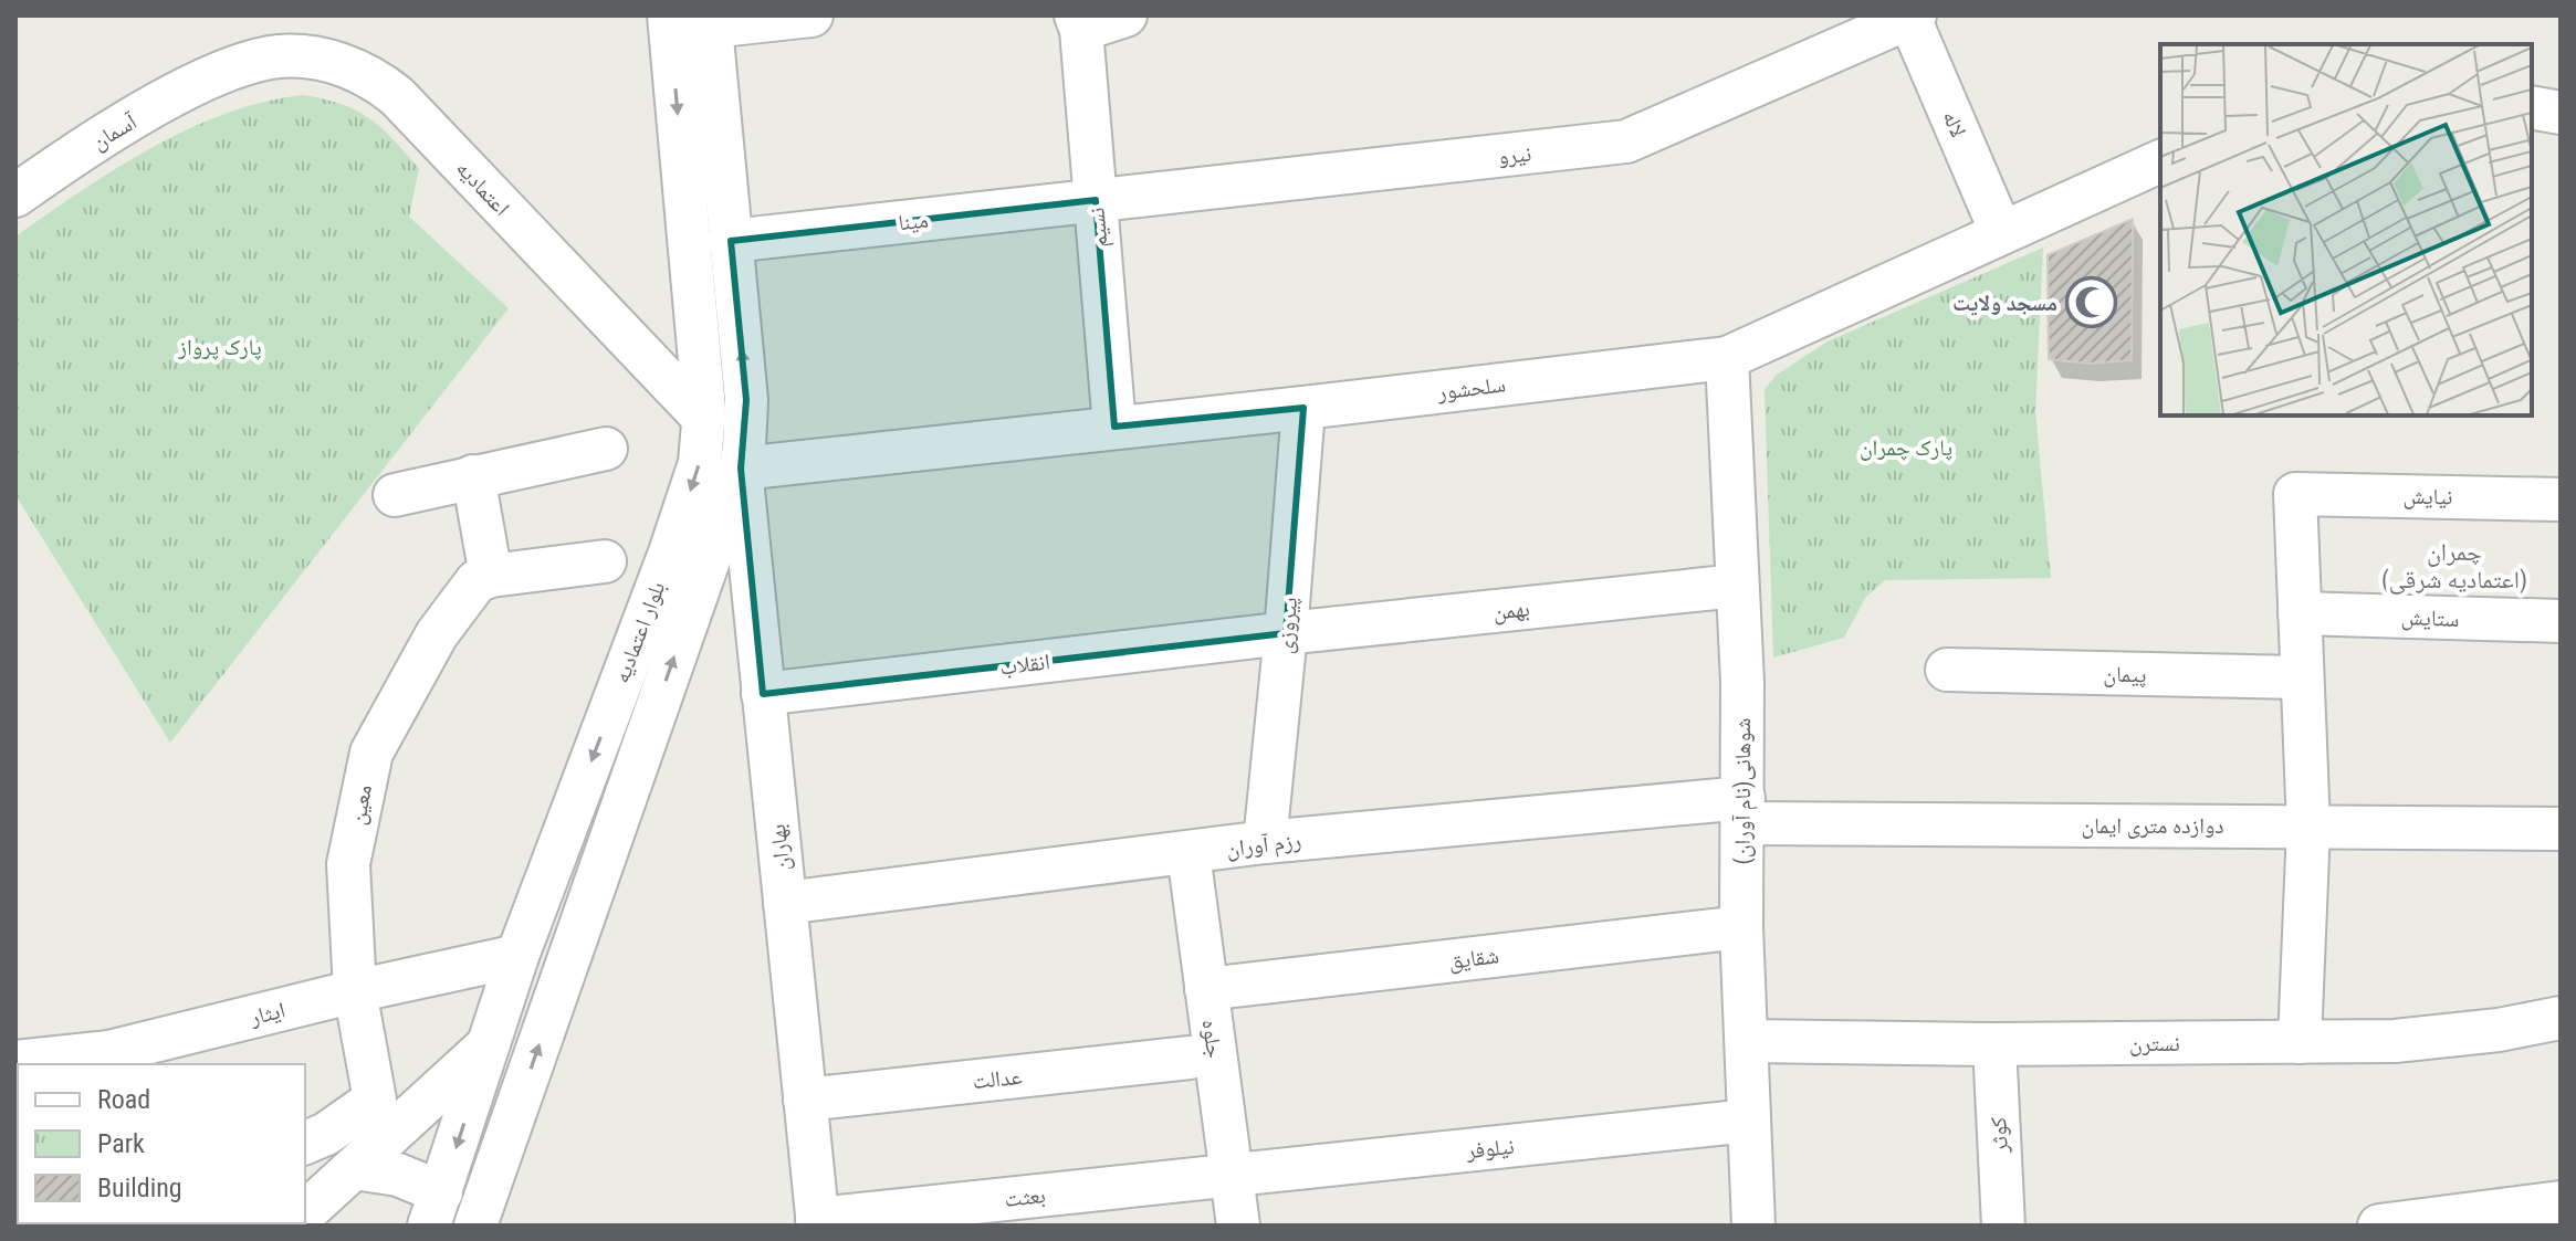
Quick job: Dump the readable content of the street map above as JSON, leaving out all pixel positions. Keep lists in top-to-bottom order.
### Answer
{
  "streets": {
    "street": [
      "لاله",
      "آسمان",
      "نیرو",
      "اعتمادیه",
      "مینا",
      "نسیم",
      "سلحشور",
      "نیایش",
      "بهمن",
      "ستایش",
      "پیروزی",
      "بلوار اعتمادیه",
      "انقلاب",
      "پیمان",
      "شوهانی(نام آوران)",
      "معین",
      "دوازده متری ایمان",
      "رزم آوران",
      "بهاران",
      "شقایق",
      "ایثار",
      "جلوه",
      "نسترن",
      "عدالت",
      "کوثر",
      "نیلوفر",
      "بعثت"
    ]
  },
  "crossings": [
    ["لاله", "نیرو"],
    ["لاله", "سلحشور"],
    ["آسمان", "اعتمادیه"],
    ["نیرو", "مینا"],
    ["نیرو", "نسیم"],
    ["اعتمادیه", "بلوار اعتمادیه"],
    ["مینا", "نسیم"],
    ["مینا", "بلوار اعتمادیه"],
    ["نسیم", "سلحشور"],
    ["سلحشور", "پیروزی"],
    ["سلحشور", "بلوار اعتمادیه"],
    ["سلحشور", "شوهانی(نام آوران)"],
    ["سلحشور", "بهاران"],
    ["نیایش", "ستایش"],
    ["بهمن", "پیروزی"],
    ["بهمن", "انقلاب"],
    ["بهمن", "شوهانی(نام آوران)"],
    ["پیروزی", "انقلاب"],
    ["پیروزی", "رزم آوران"],
    ["بلوار اعتمادیه", "بهاران"],
    ["بلوار اعتمادیه", "ایثار"],
    ["انقلاب", "بهاران"],
    ["شوهانی(نام آوران)", "دوازده متری ایمان"],
    ["شوهانی(نام آوران)", "رزم آوران"],
    ["شوهانی(نام آوران)", "شقایق"],
    ["شوهانی(نام آوران)", "نسترن"],
    ["شوهانی(نام آوران)", "نیلوفر"],
    ["معین", "ایثار"],
    ["دوازده متری ایمان", "رزم آوران"],
    ["رزم آوران", "بهاران"],
    ["رزم آوران", "جلوه"],
    ["بهاران", "عدالت"],
    ["بهاران", "بعثت"],
    ["شقایق", "جلوه"],
    ["جلوه", "نیلوفر"],
    ["جلوه", "بعثت"],
    ["نسترن", "کوثر"],
    ["نیلوفر", "بعثت"]
  ],
  "districts": ["چمران (اعتمادیه شرقی)"],
  "parks": ["پارک پرواز", "پارک چمران"],
  "places": {
    "mosque": ["مسجد ولایت"]
  },
  "legend": ["Road", "Park", "Building"]
}
